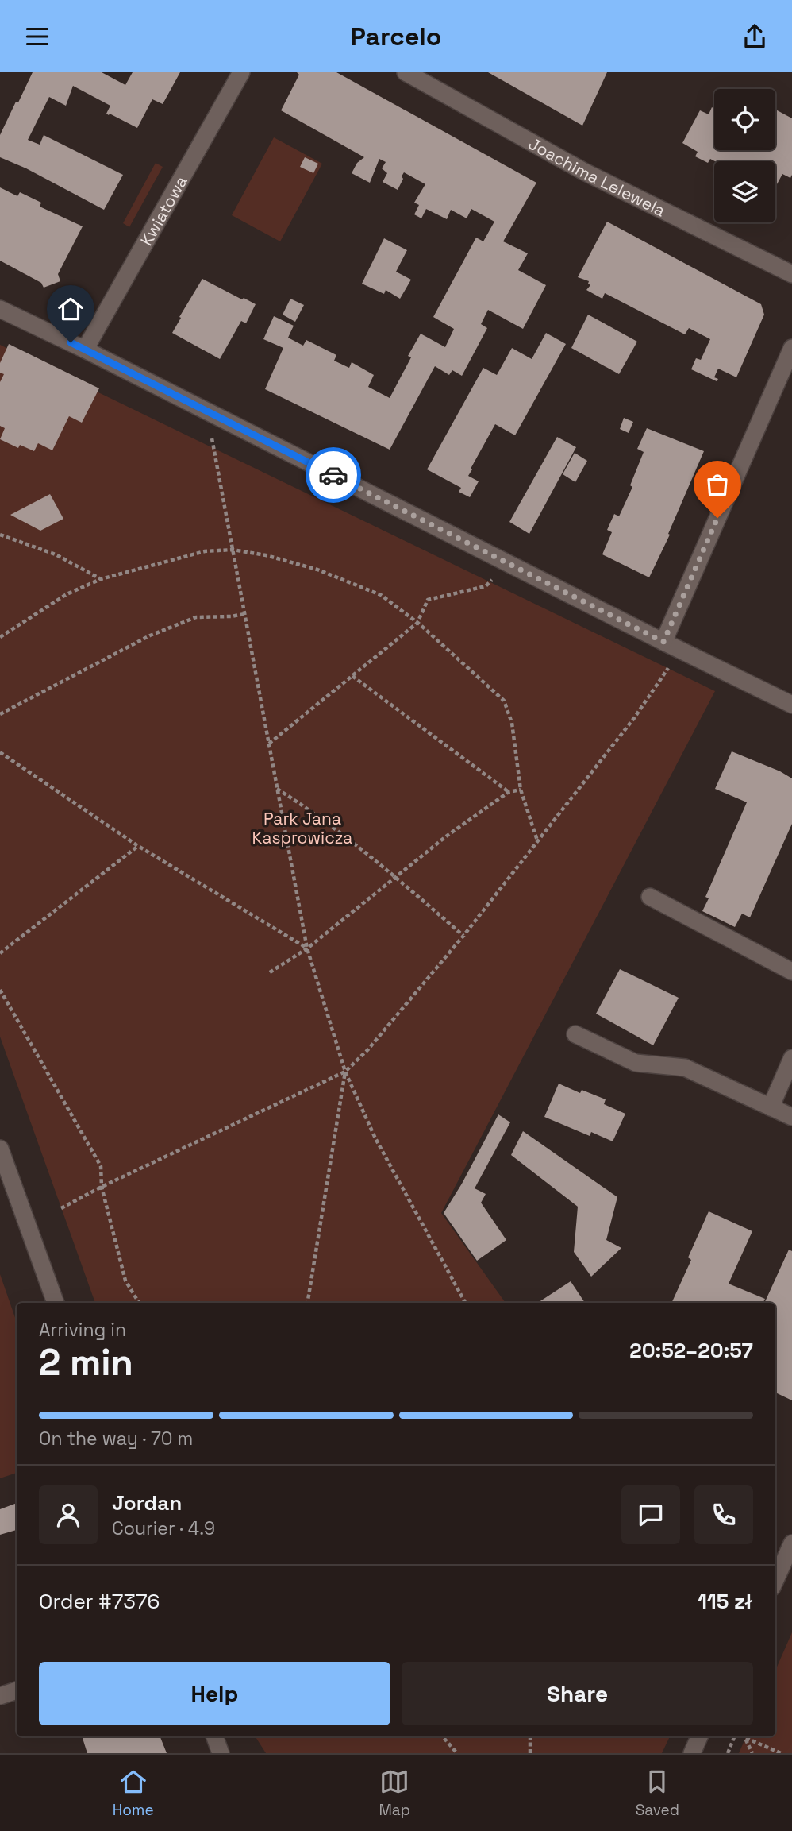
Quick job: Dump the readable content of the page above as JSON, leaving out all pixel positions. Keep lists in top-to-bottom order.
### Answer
{
  "streets": {
    "street": ["Joachima Lelewela", "Kwiatowa"]
  },
  "parks": ["Park Jana Kasprowicza"],
  "page": {
    "header": "Parcelo",
    "heading": ["2 min", "Arriving in", "20:52–20:57"],
    "panel": [
      "Jordan",
      "Courier · 4.9",
      "Order #7376",
      "115 zł"
    ],
    "bar": "On the way · 70 m",
    "buttons": ["Help", "Share"],
    "tabs": ["Home", "Map", "Saved"]
  }
}
